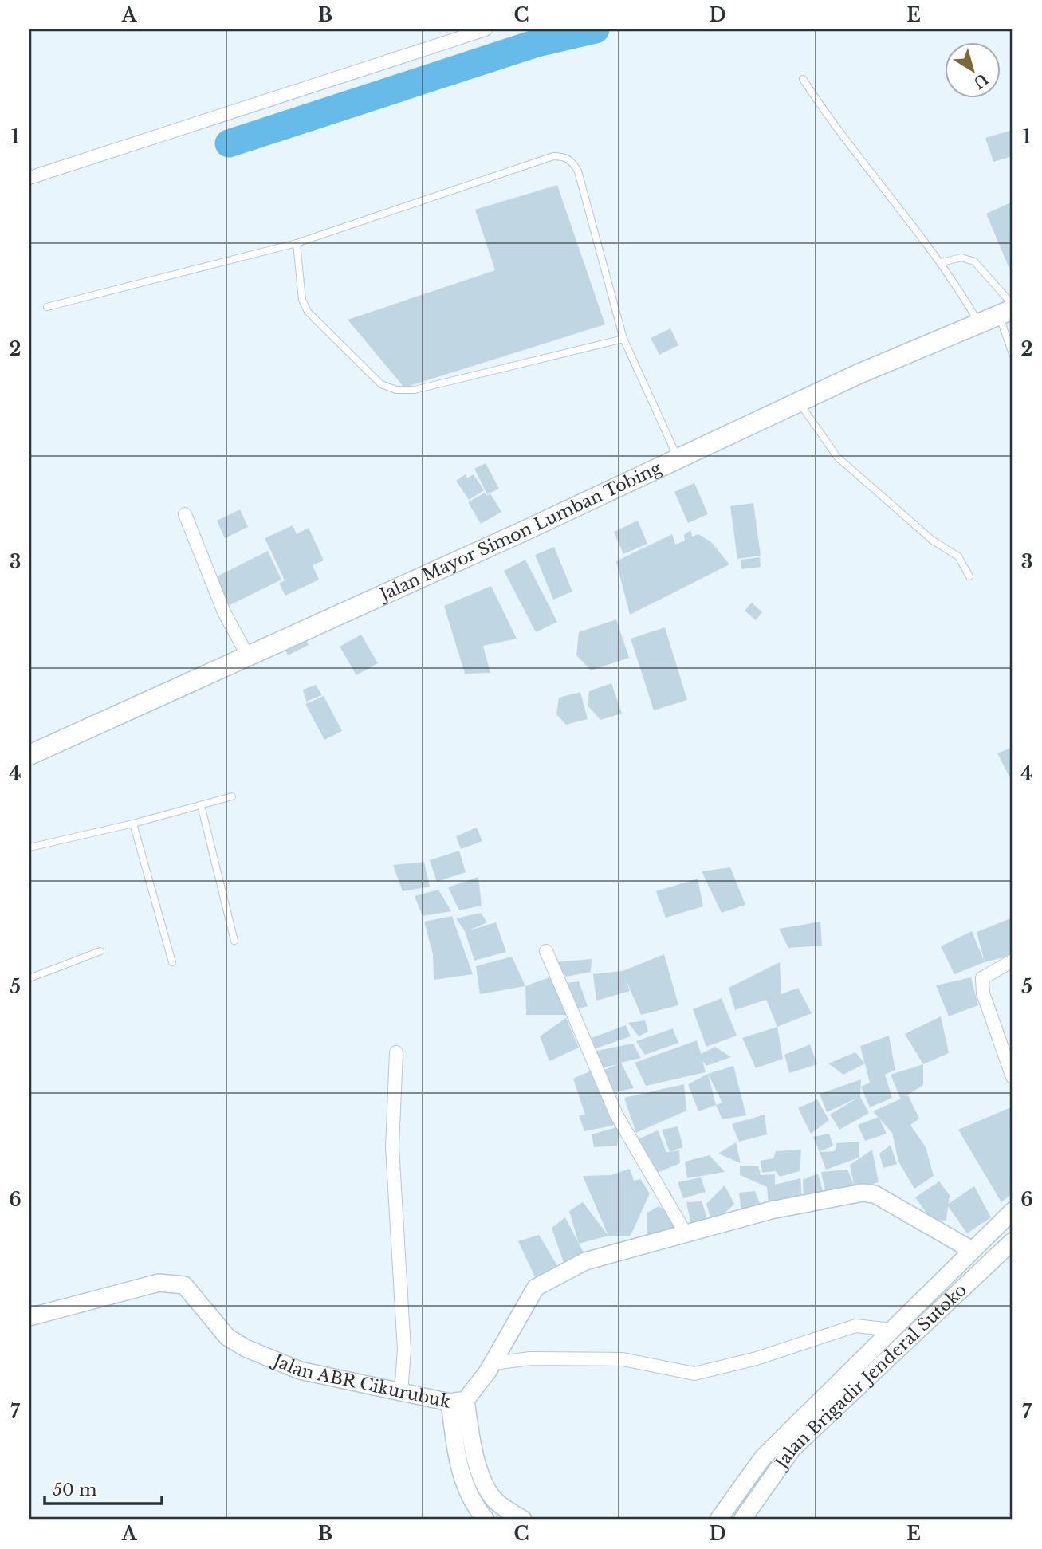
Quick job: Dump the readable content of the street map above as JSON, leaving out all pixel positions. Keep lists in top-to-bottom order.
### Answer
{
  "streets": {
    "main road": ["Jalan Mayor Simon Lumban Tobing"],
    "street": ["Jalan Brigadir Jenderal Sutoko", "Jalan ABR Cikurubuk"]
  },
  "scale_bar": "50 m",
  "north": "bottom right",
  "grid": {
    "columns": [
      "A",
      "B",
      "C",
      "D",
      "E"
    ],
    "rows": [
      "1",
      "2",
      "3",
      "4",
      "5",
      "6",
      "7"
    ]
  }
}
